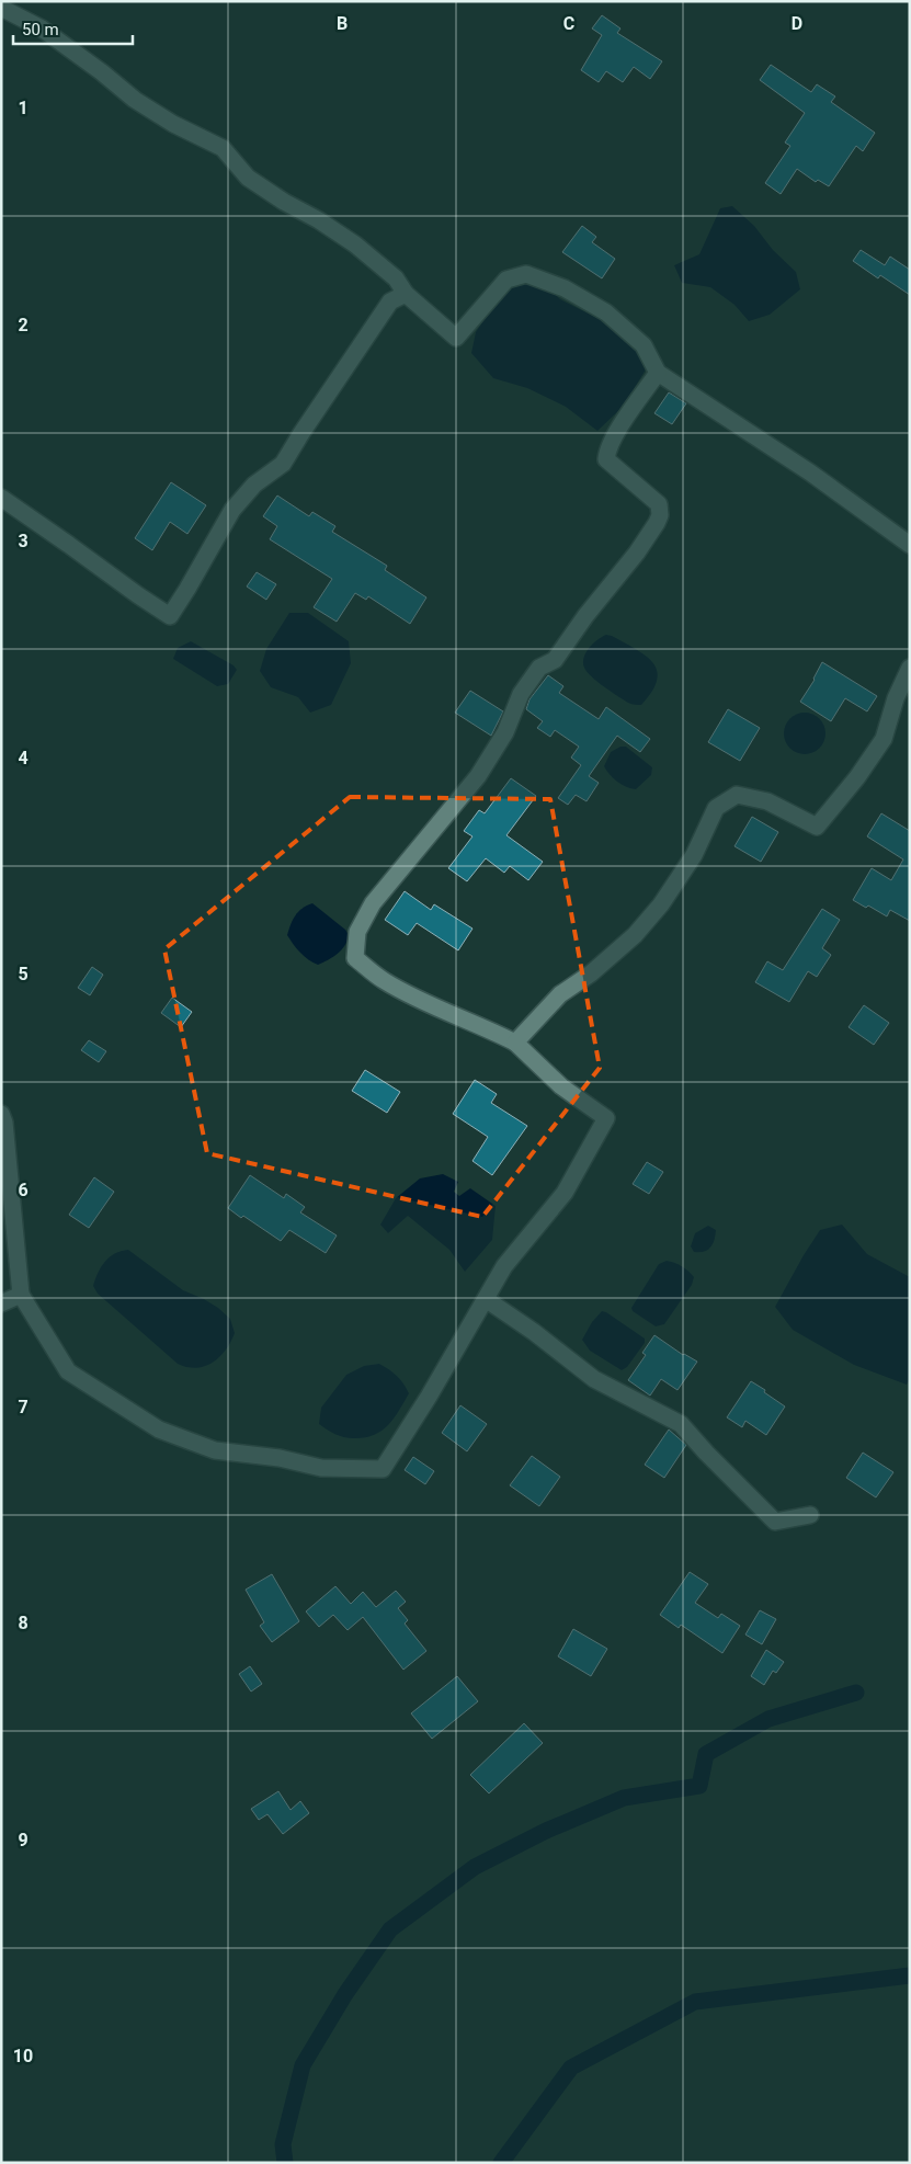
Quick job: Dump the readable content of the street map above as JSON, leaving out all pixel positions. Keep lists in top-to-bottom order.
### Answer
{
  "scale_bar": "50 m",
  "grid": {
    "columns": ["B", "C", "D"],
    "rows": [
      "1",
      "2",
      "3",
      "4",
      "5",
      "6",
      "7",
      "8",
      "9",
      "10"
    ]
  }
}
